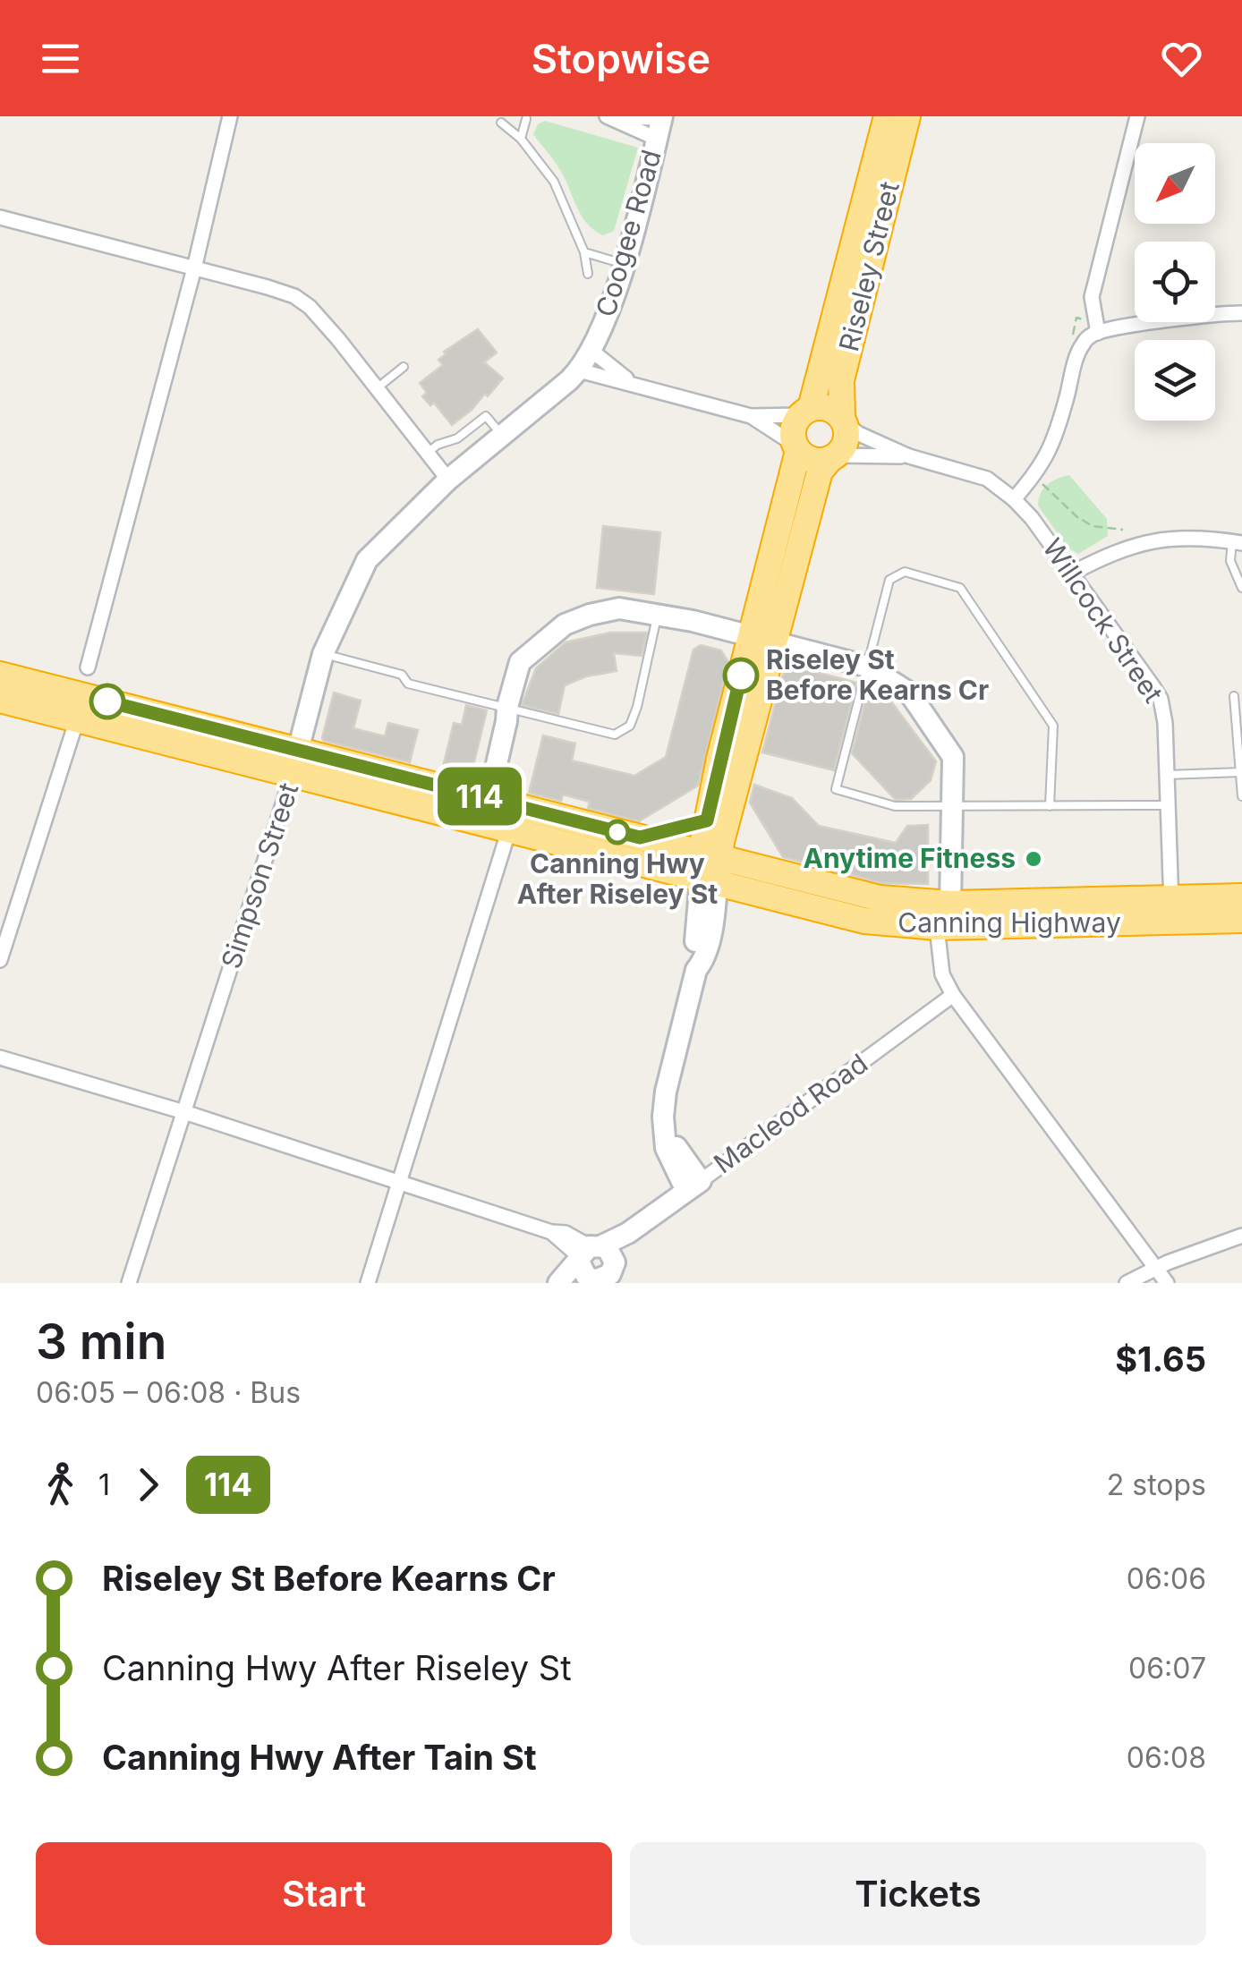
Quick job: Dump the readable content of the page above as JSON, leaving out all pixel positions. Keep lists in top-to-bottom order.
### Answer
{
  "streets": {
    "highway": ["Riseley Street", "Canning Highway"],
    "street": [
      "Coogee Road",
      "Willcock Street",
      "Simpson Street",
      "Macleod Road"
    ]
  },
  "crossings": [
    ["Coogee Road", "Simpson Street"],
    ["Riseley Street", "Willcock Street"],
    ["Riseley Street", "Canning Highway"],
    ["Riseley Street", "Macleod Road"],
    ["Willcock Street", "Canning Highway"],
    ["Simpson Street", "Canning Highway"]
  ],
  "places": ["Riseley St Before Kearns Cr", "Canning Hwy After Riseley St", "Anytime Fitness"],
  "lines": ["bus line 114"],
  "north": "bottom left",
  "page": {
    "header": "Stopwise",
    "on_map": "114",
    "heading": ["3 min", "06:05 – 06:08 · Bus", "$1.65"],
    "legs": ["1", "114", "2 stops"],
    "list": [
      {
        "name": "Riseley St Before Kearns Cr",
        "value": "06:06"
      },
      {
        "name": "Canning Hwy After Riseley St",
        "value": "06:07"
      },
      {
        "name": "Canning Hwy After Tain St",
        "value": "06:08"
      }
    ],
    "buttons": ["Start", "Tickets"]
  }
}
